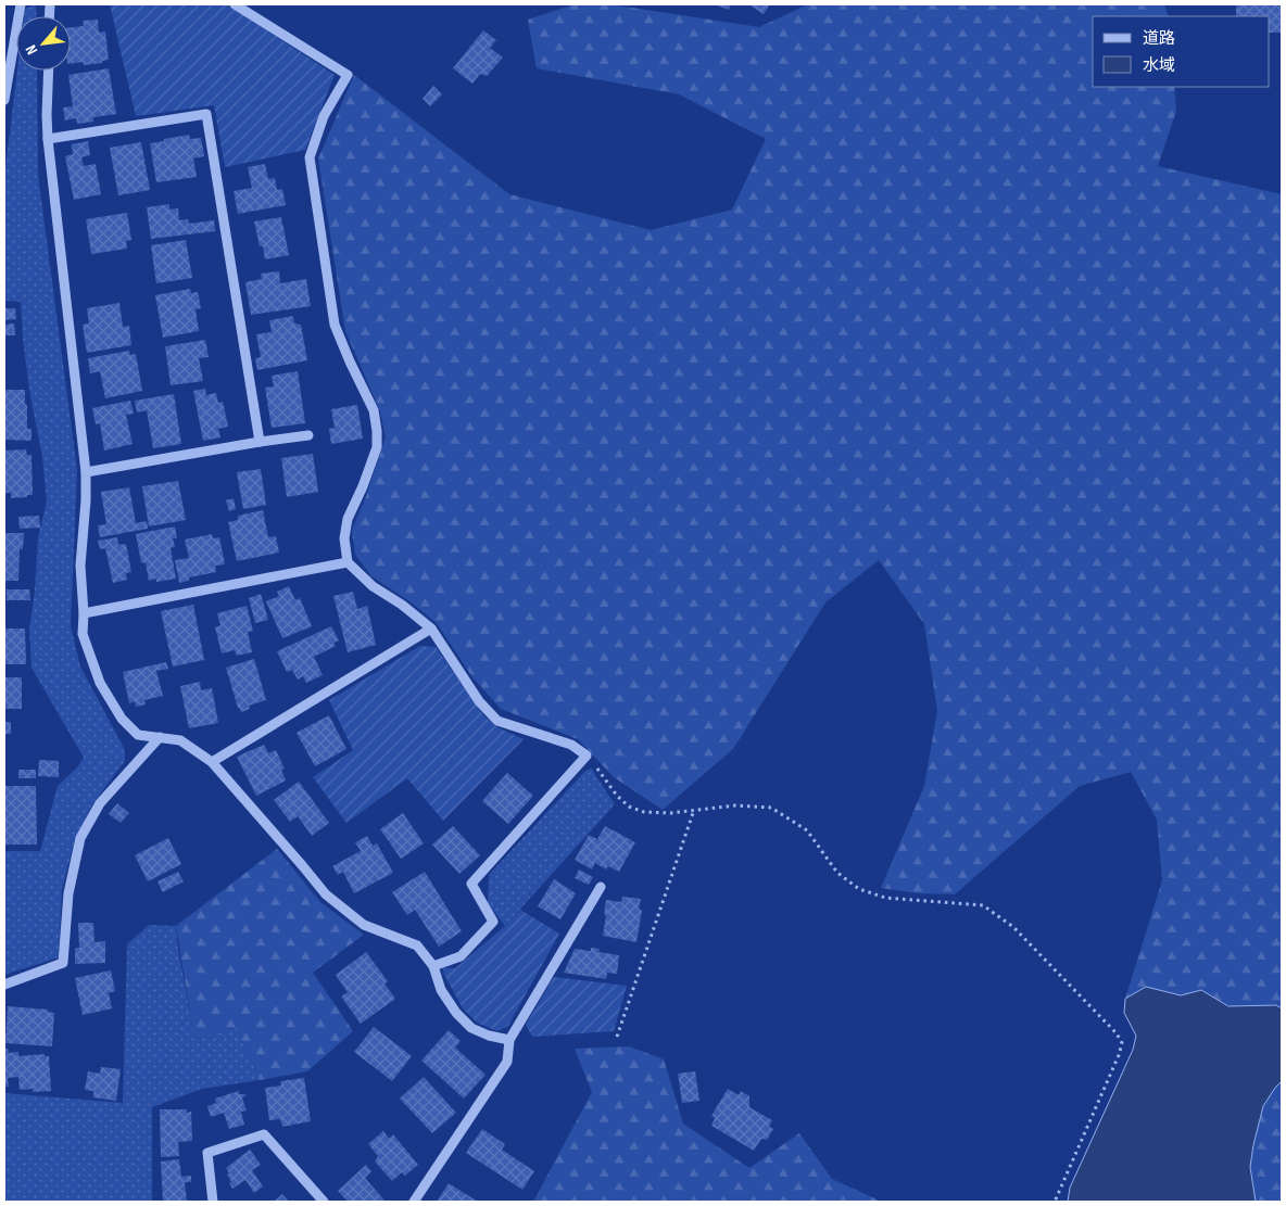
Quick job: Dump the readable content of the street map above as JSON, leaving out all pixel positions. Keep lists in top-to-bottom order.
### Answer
{
  "legend": ["道路", "水域"],
  "north": "bottom left"
}
